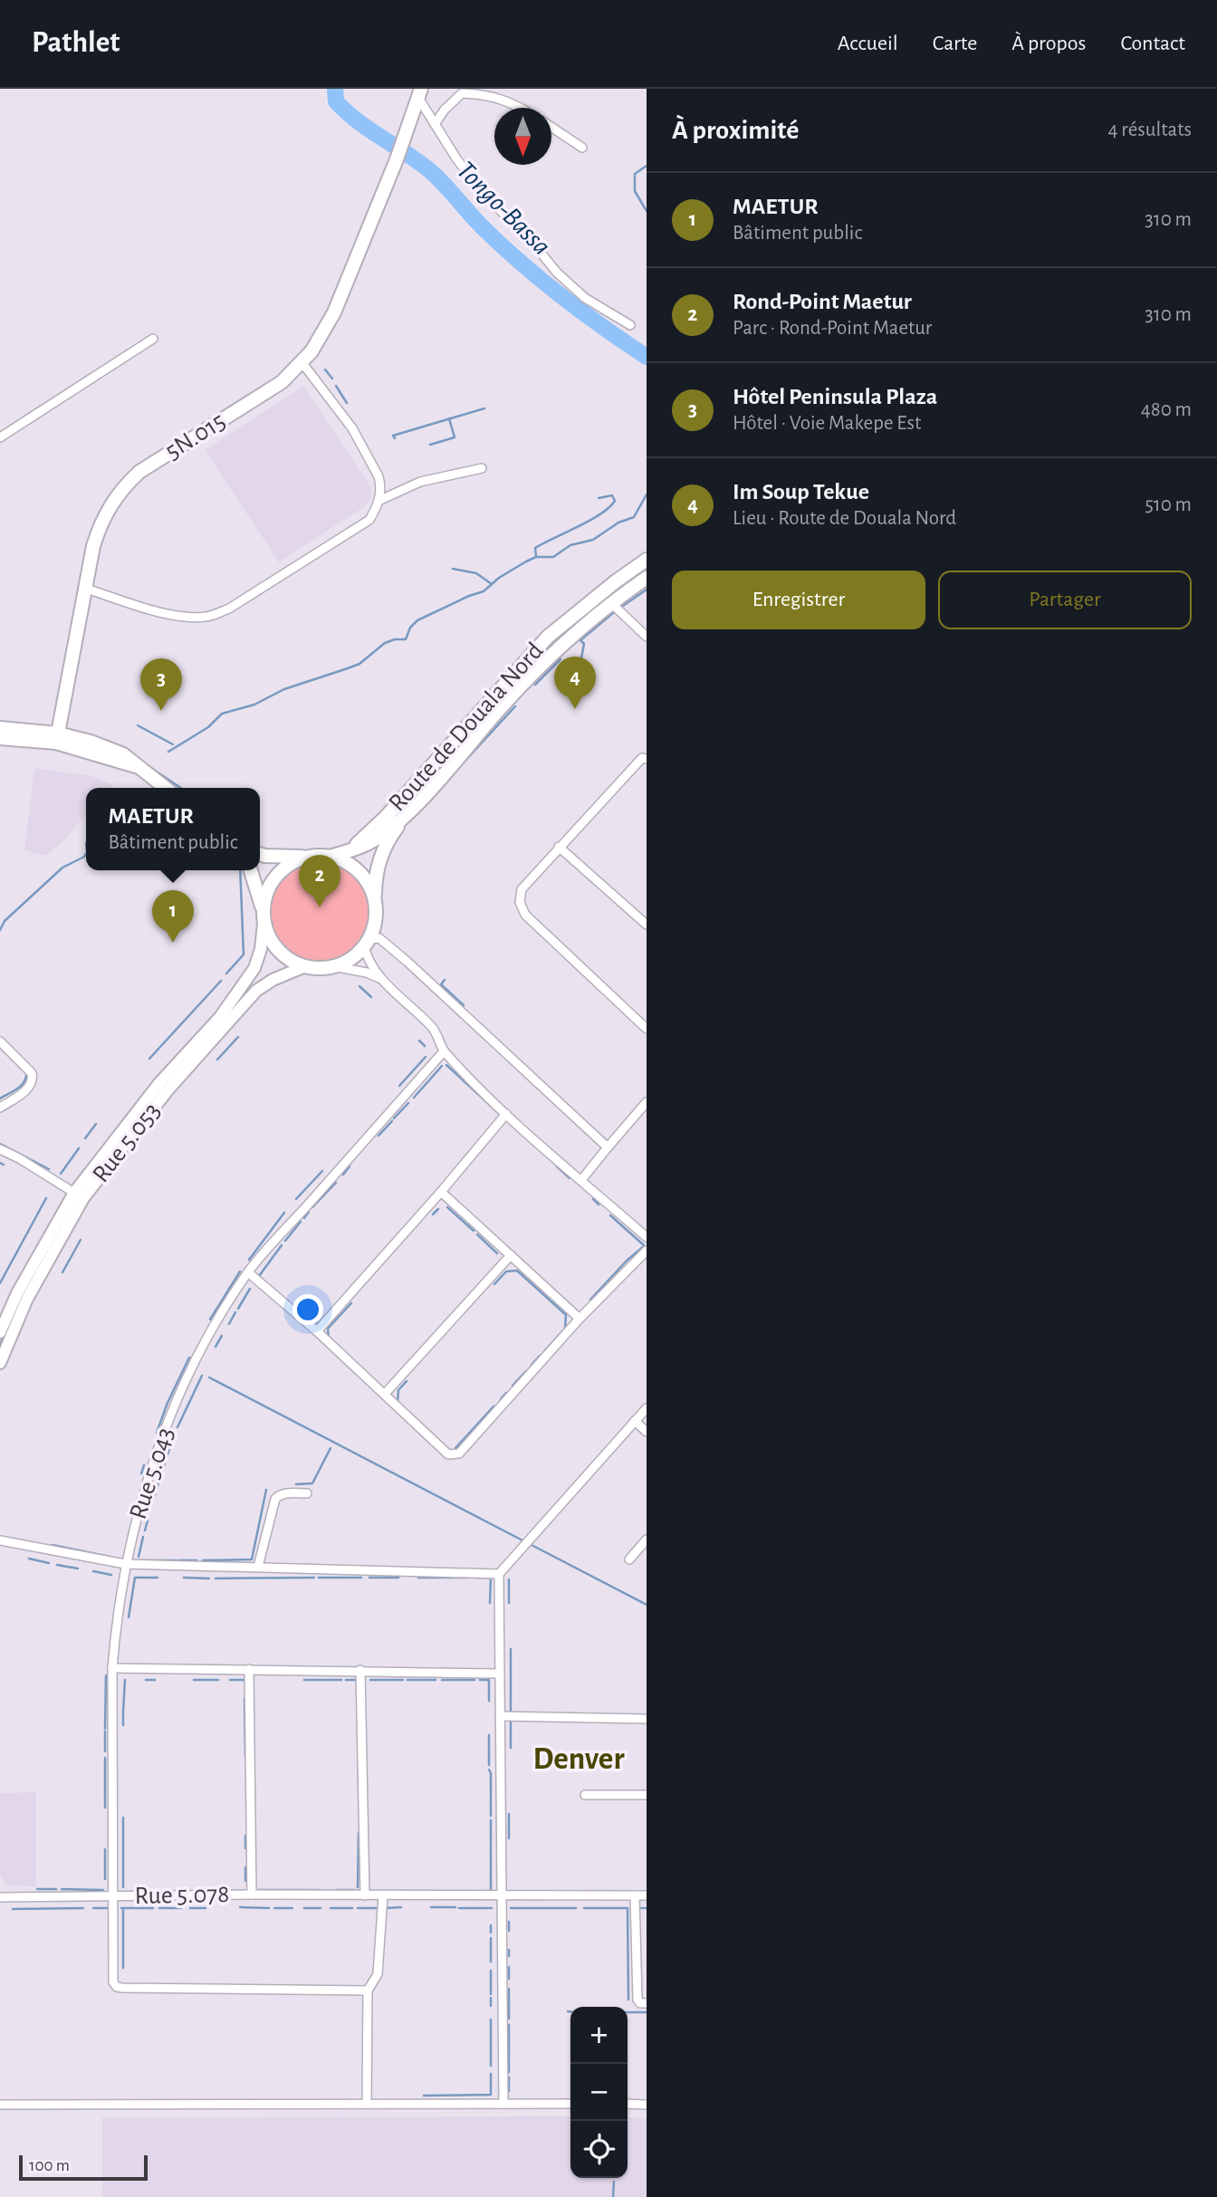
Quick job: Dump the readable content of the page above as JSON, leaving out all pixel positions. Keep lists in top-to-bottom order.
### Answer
{
  "streets": {
    "main road": ["5N.015", "Route de Douala Nord", "Rue 5.053"],
    "street": ["Rue 5.043", "Rue 5.078"]
  },
  "crossings": [
    ["Rue 5.043", "Rue 5.078"]
  ],
  "districts": ["Denver"],
  "water": ["Tongo-Bassa"],
  "scale_bar": "100 m",
  "north": "bottom",
  "page": {
    "header": "Pathlet",
    "nav": [
      "Accueil",
      "Carte",
      "À propos",
      "Contact"
    ],
    "heading": ["À proximité", "4 résultats"],
    "list": [
      {
        "mark": "1",
        "name": "MAETUR",
        "note": "Bâtiment public",
        "value": "310 m"
      },
      {
        "mark": "2",
        "name": "Rond-Point Maetur",
        "note": "Parc · Rond-Point Maetur",
        "value": "310 m"
      },
      {
        "mark": "3",
        "name": "Hôtel Peninsula Plaza",
        "note": "Hôtel · Voie Makepe Est",
        "value": "480 m"
      },
      {
        "mark": "4",
        "name": "Im Soup Tekue",
        "note": "Lieu · Route de Douala Nord",
        "value": "510 m"
      }
    ],
    "buttons": ["Enregistrer", "Partager"],
    "pins": [
      "4",
      "3",
      "2",
      "1"
    ],
    "popup": ["MAETUR", "Bâtiment public"],
    "map_buttons": ["+", "−"],
    "scale": "100 m"
  }
}
